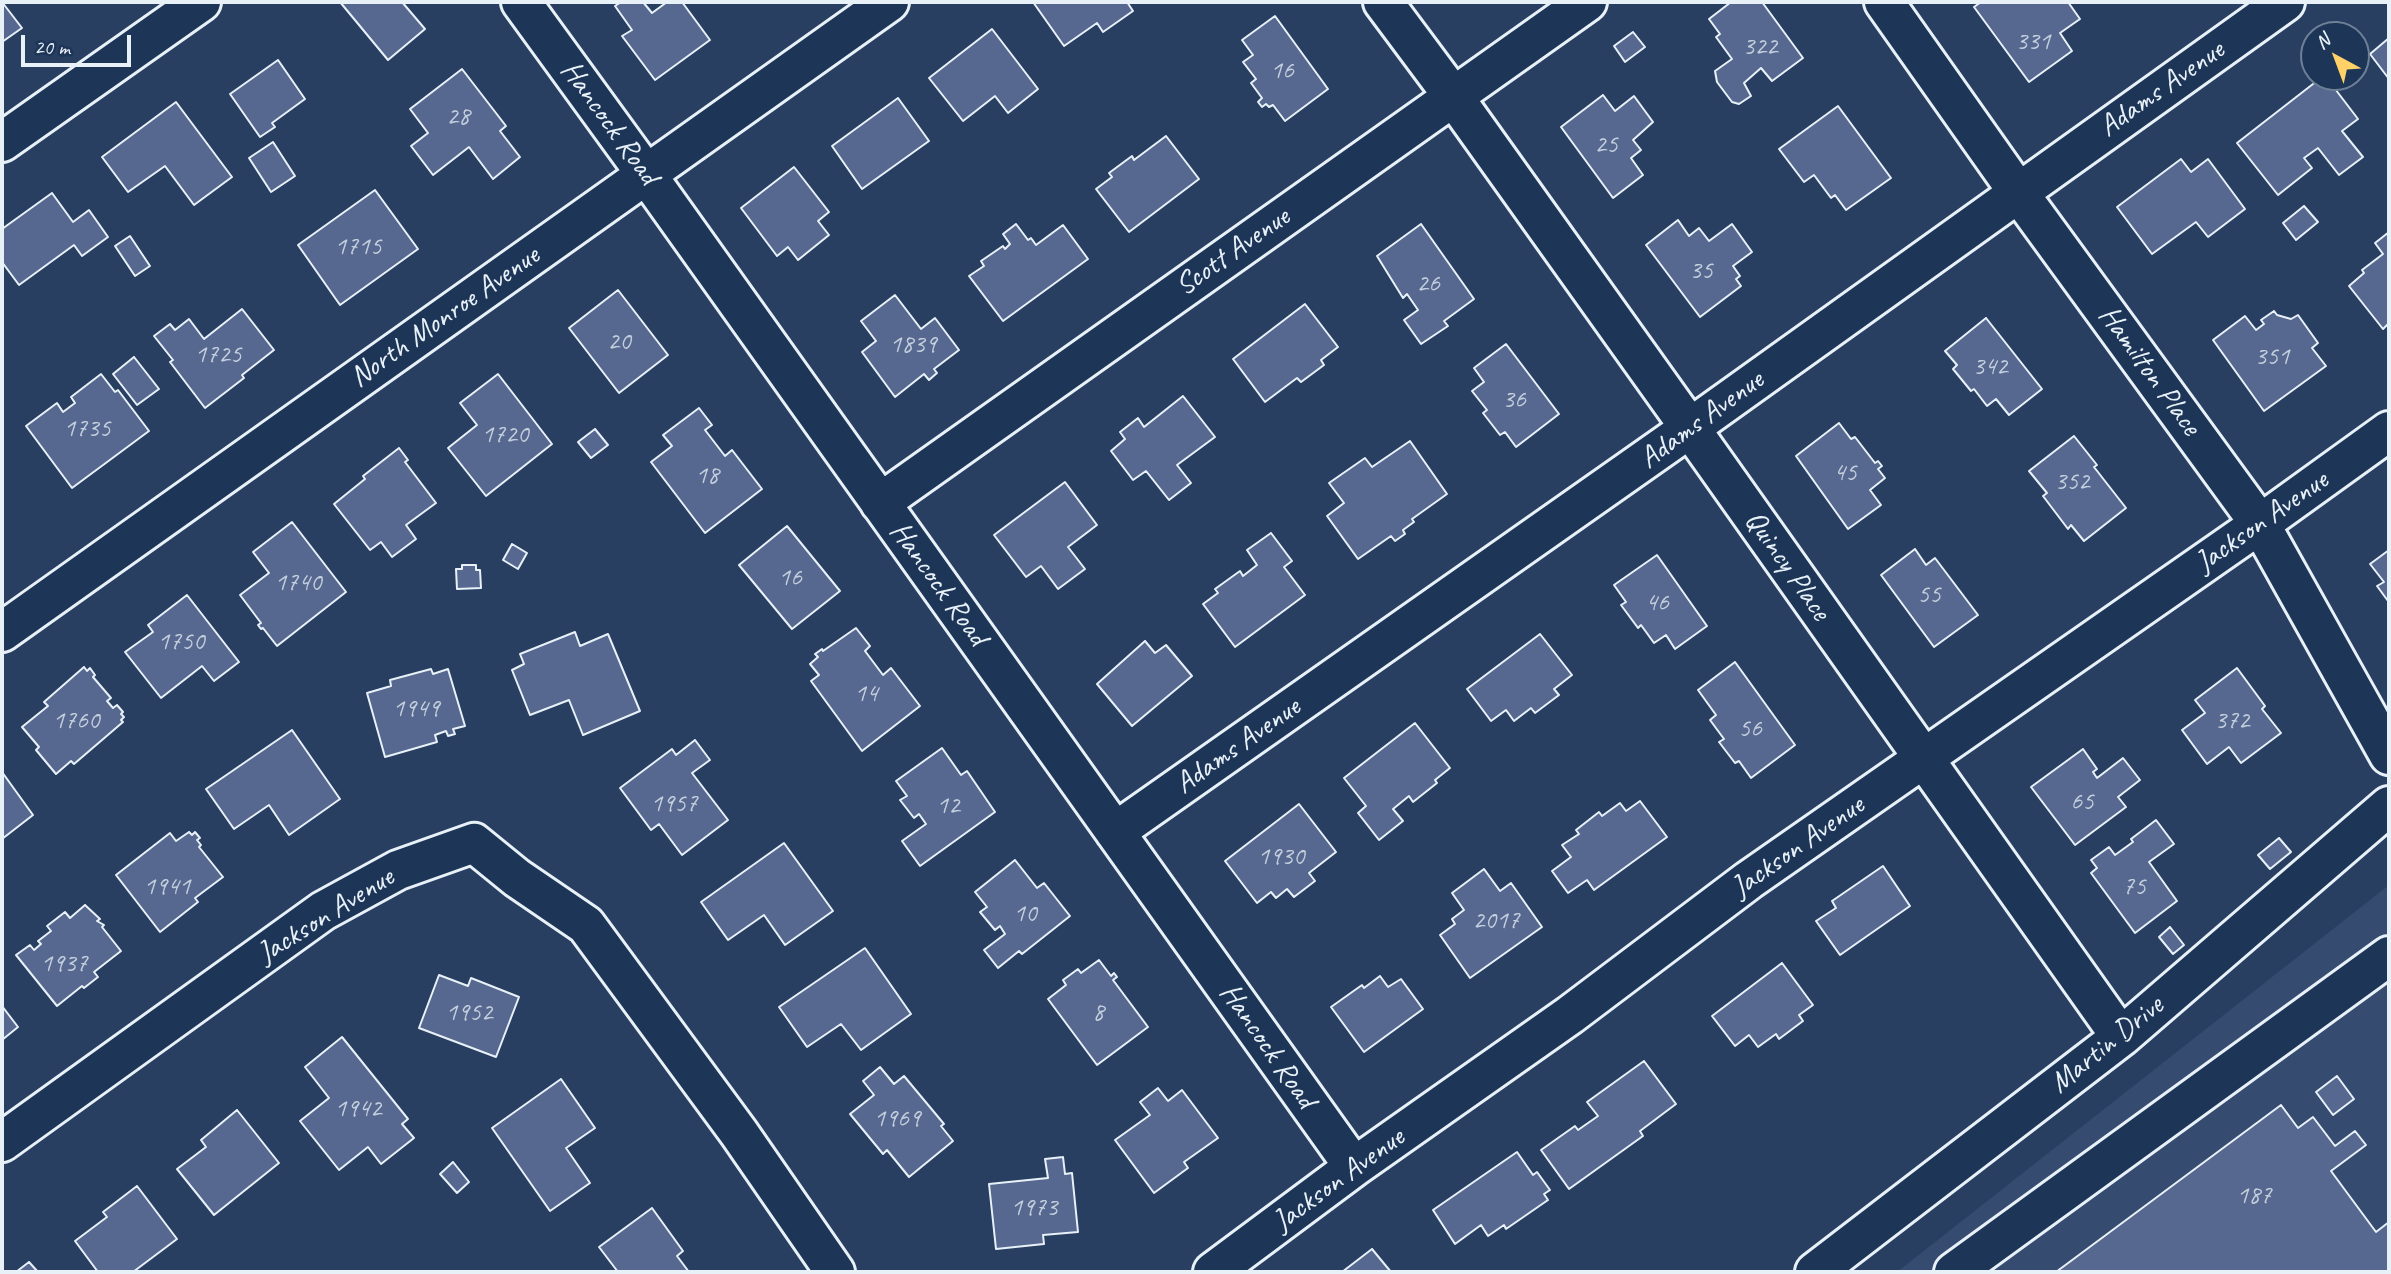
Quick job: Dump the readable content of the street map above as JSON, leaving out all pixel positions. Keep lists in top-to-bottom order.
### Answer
{
  "streets": {
    "street": [
      "Adams Avenue",
      "Hancock Road",
      "Scott Avenue",
      "North Monroe Avenue",
      "Hamilton Place",
      "Jackson Avenue",
      "Quincy Place",
      "Martin Drive"
    ]
  },
  "crossings": [
    ["Adams Avenue", "Hancock Road"],
    ["Adams Avenue", "Hamilton Place"],
    ["Adams Avenue", "Quincy Place"],
    ["Hancock Road", "Scott Avenue"],
    ["Hancock Road", "North Monroe Avenue"],
    ["Hancock Road", "Jackson Avenue"],
    ["Scott Avenue", "Quincy Place"],
    ["Hamilton Place", "Jackson Avenue"],
    ["Jackson Avenue", "Quincy Place"],
    ["Quincy Place", "Martin Drive"]
  ],
  "house_numbers": [
    "331",
    "322",
    "16",
    "28",
    "25",
    "1715",
    "35",
    "26",
    "20",
    "1839",
    "1725",
    "351",
    "342",
    "36",
    "1735",
    "1720",
    "45",
    "18",
    "352",
    "16",
    "1740",
    "55",
    "46",
    "1750",
    "14",
    "1949",
    "1760",
    "372",
    "56",
    "65",
    "1957",
    "12",
    "1930",
    "1941",
    "75",
    "10",
    "2017",
    "1937",
    "1952",
    "8",
    "1942",
    "1969",
    "187",
    "1973"
  ],
  "scale_bar": "20 m",
  "north": "top left"
}
